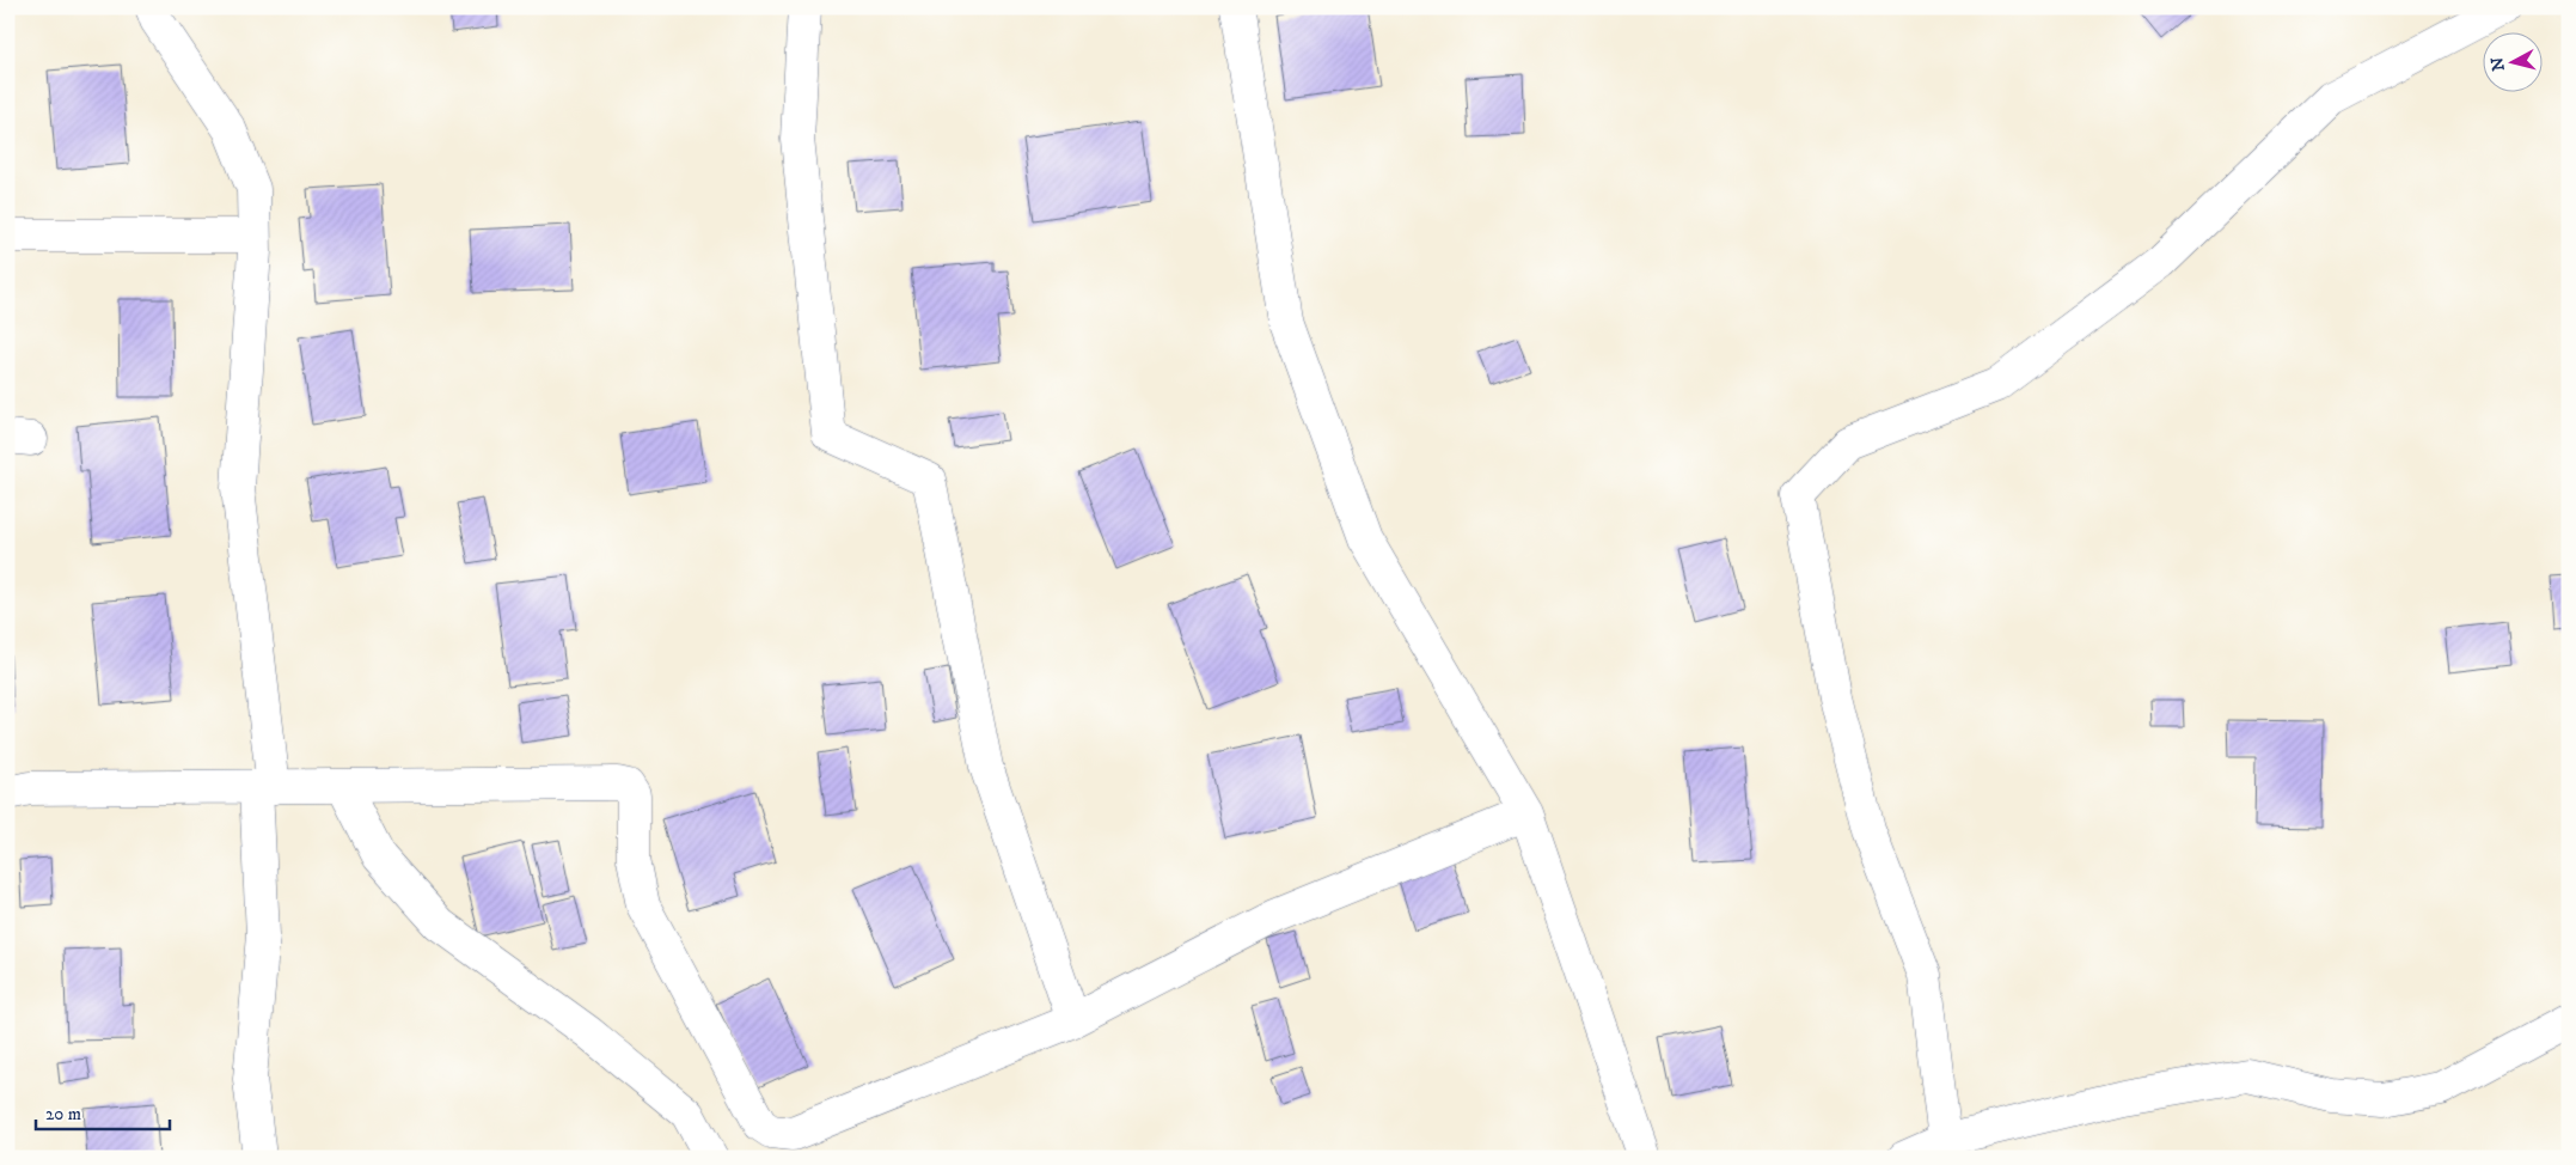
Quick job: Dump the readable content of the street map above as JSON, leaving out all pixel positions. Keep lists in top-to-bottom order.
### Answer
{
  "scale_bar": "20 m",
  "north": "left"
}
